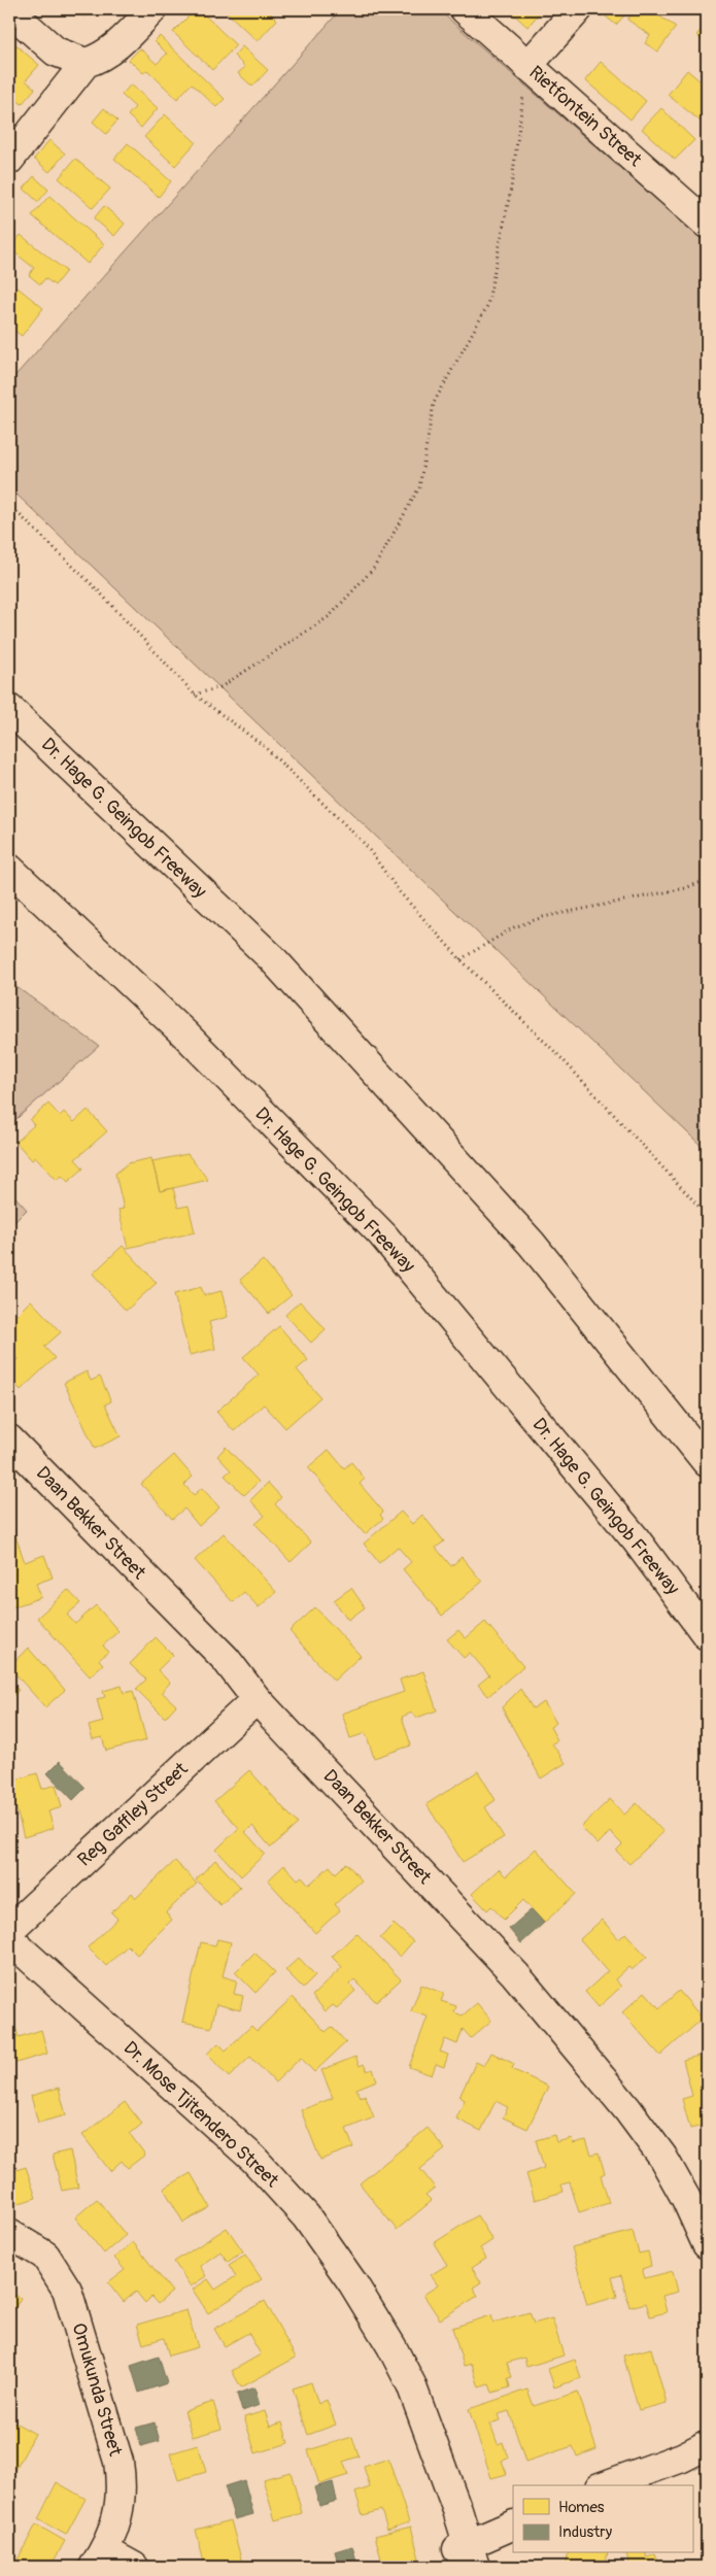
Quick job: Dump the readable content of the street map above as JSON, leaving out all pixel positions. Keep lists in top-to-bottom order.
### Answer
{
  "streets": {
    "main road": [
      "Rietfontein Street",
      "Dr. Hage G. Geingob Freeway",
      "Daan Bekker Street",
      "Reg Gaffley Street",
      "Dr. Mose Tjitendero Street",
      "Omukunda Street"
    ]
  },
  "crossings": [
    ["Daan Bekker Street", "Reg Gaffley Street"]
  ],
  "legend": ["Homes", "Industry"]
}
